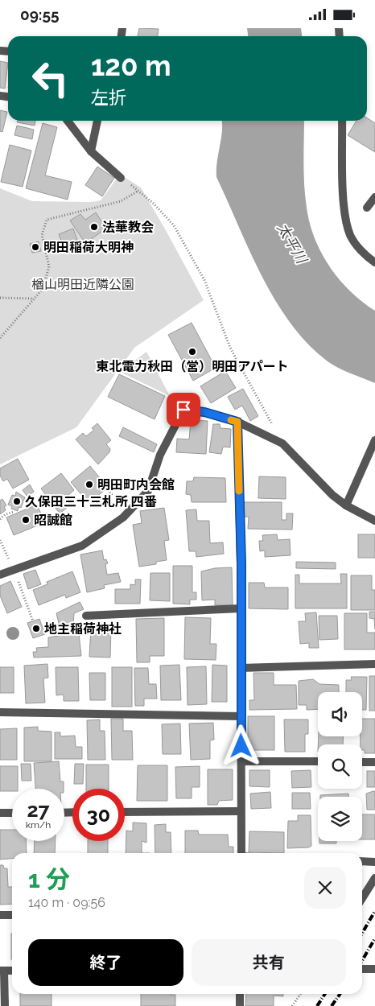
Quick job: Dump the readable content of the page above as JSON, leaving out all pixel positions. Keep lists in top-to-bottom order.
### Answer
{
  "water": ["太平川"],
  "parks": ["楢山明田近隣公園"],
  "places": [
    "法華教会",
    "明田稲荷大明神",
    "東北電力秋田（営）明田アパート",
    "明田町内会館",
    "久保田三十三札所 四番",
    "昭誠館",
    "地主稲荷神社"
  ],
  "page": {
    "status": "09:55",
    "turn": ["120 m", "左折"],
    "speed": "27 km/h",
    "limit": "30",
    "heading": ["1 分", "140 m · 09:56"],
    "buttons": ["終了", "共有"]
  }
}
